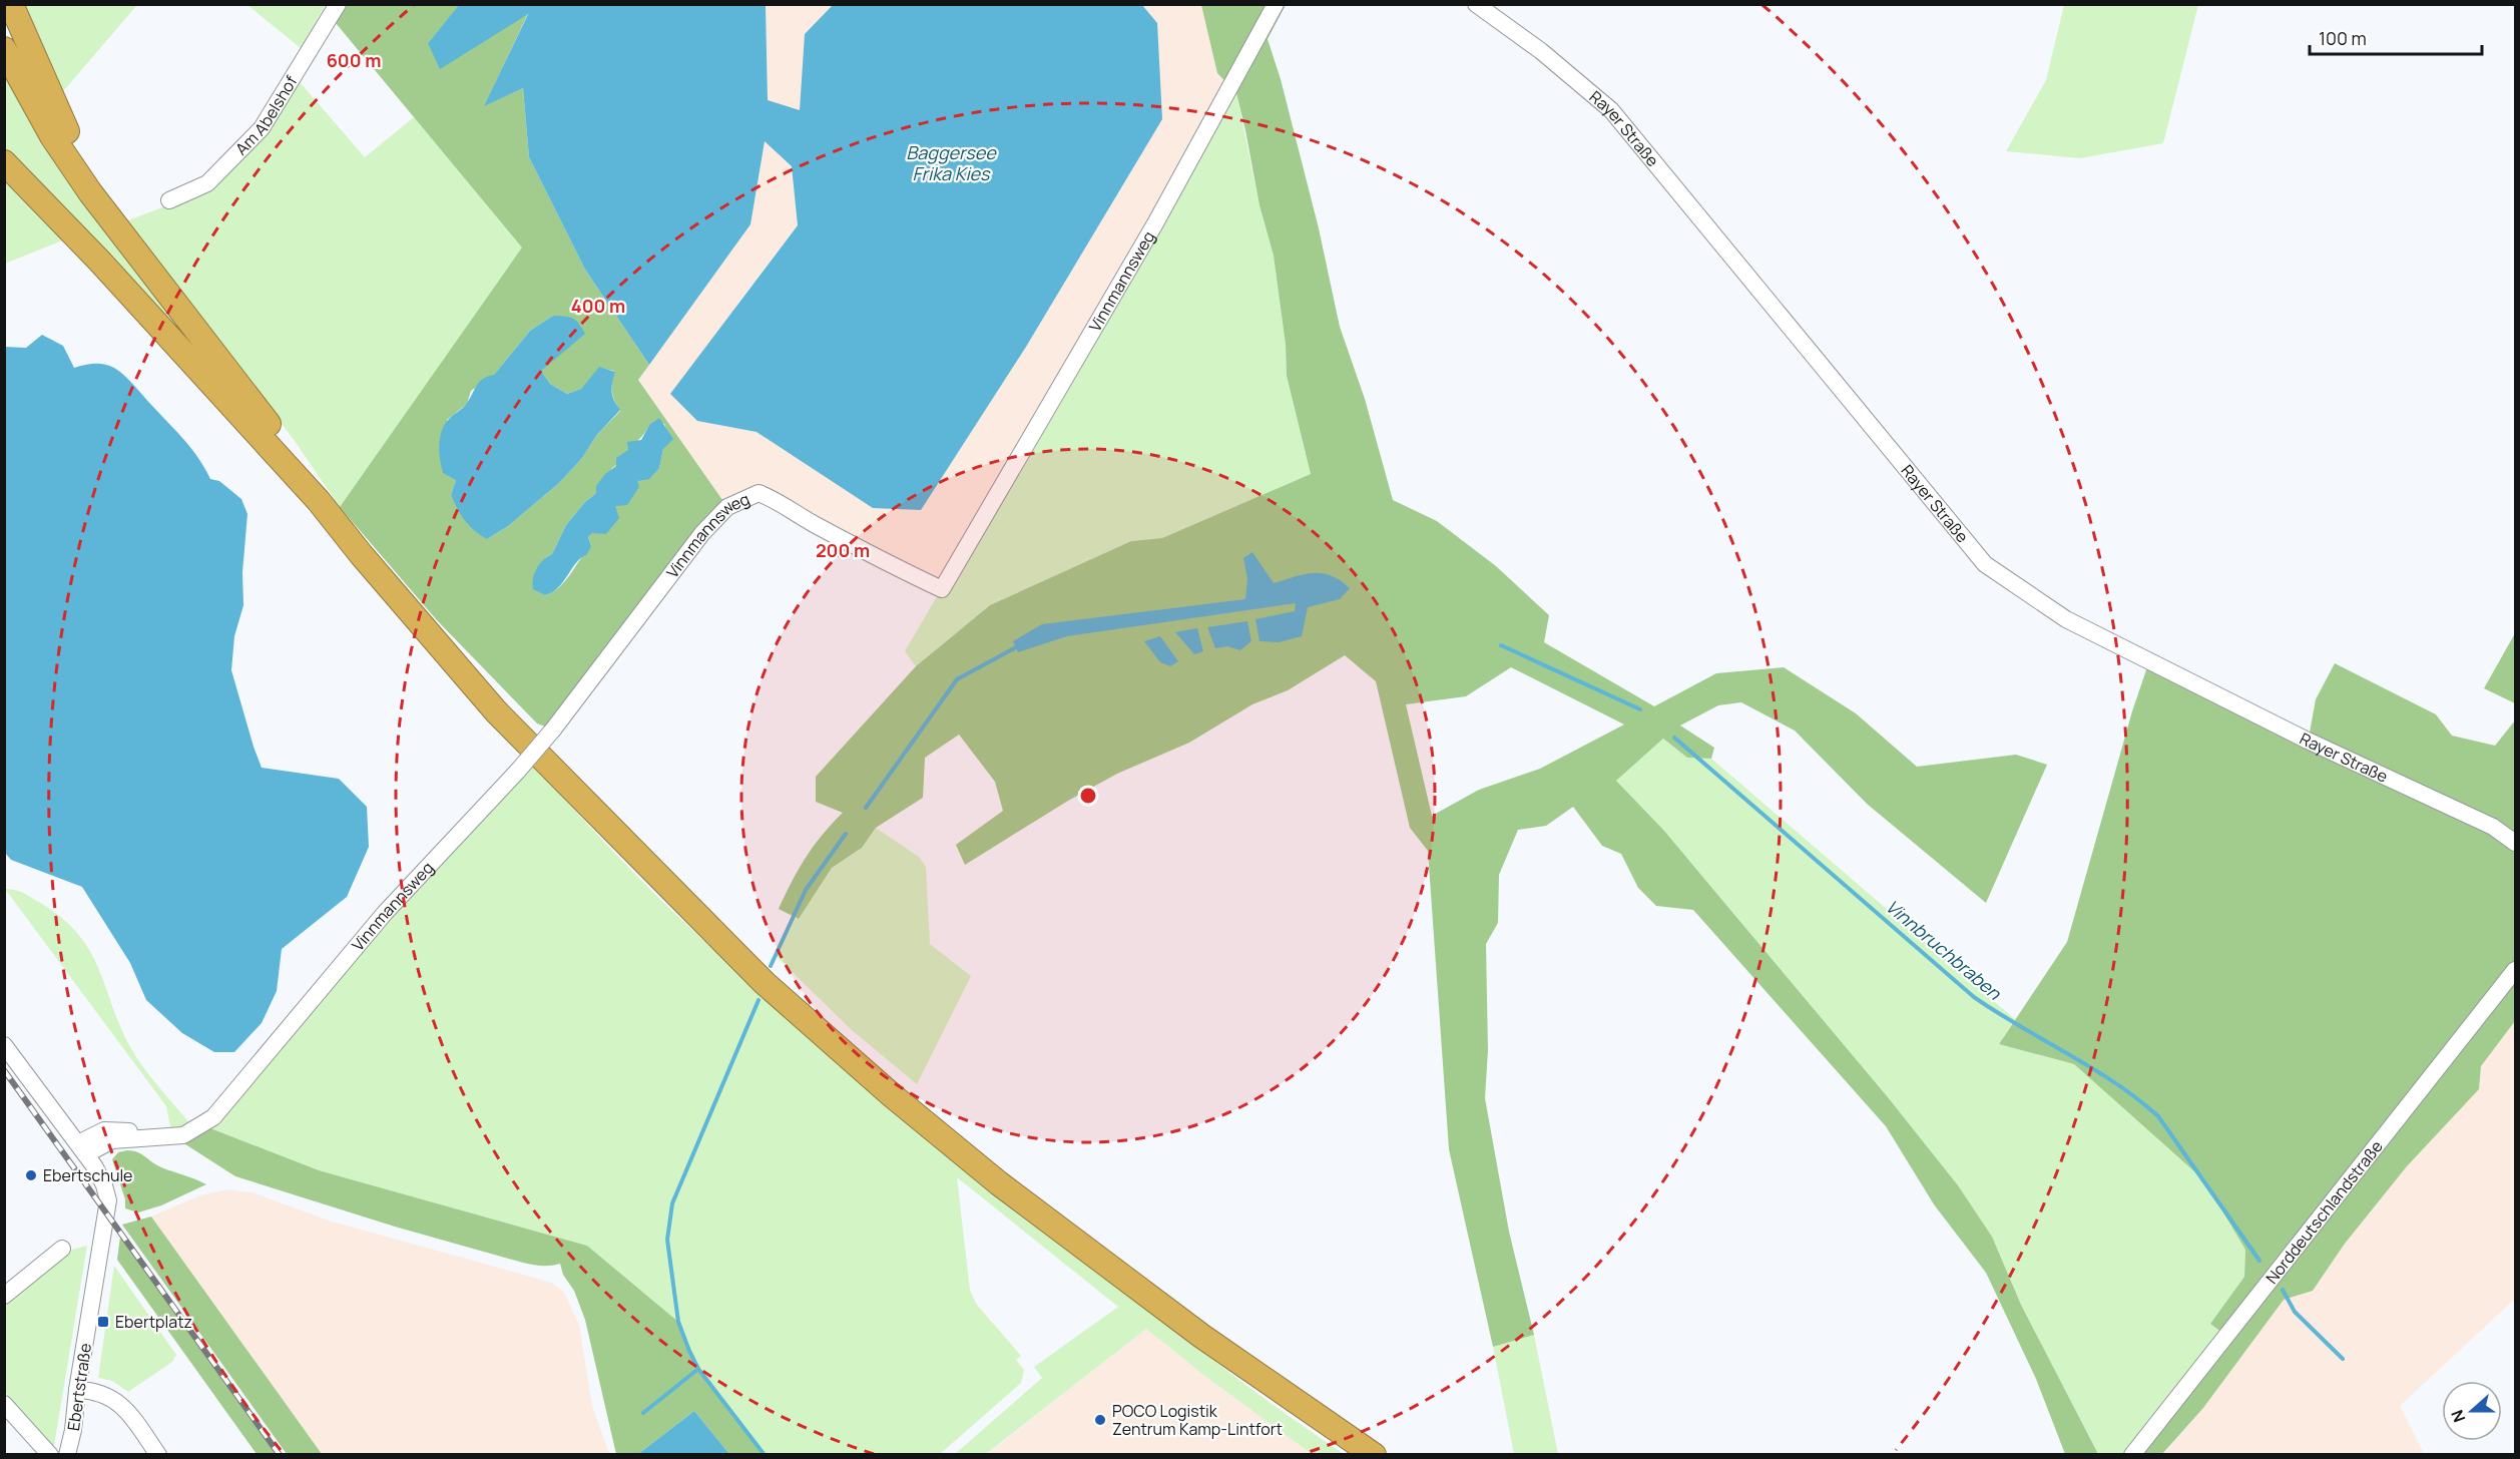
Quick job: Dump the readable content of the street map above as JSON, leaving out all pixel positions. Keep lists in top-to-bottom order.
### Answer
{
  "streets": {
    "street": [
      "Am Abelshof",
      "Rayer Straße",
      "Vinnmannsweg",
      "Norddeutschlandstraße",
      "Ebertstraße"
    ]
  },
  "crossings": [
    ["Vinnmannsweg", "Ebertstraße"]
  ],
  "water": ["Baggersee Frika Kies", "Vinnbruchbraben"],
  "places": {
    "other": ["Ebertschule", "POCO Logistik Zentrum Kamp-Lintfort"],
    "transit": ["Ebertplatz"]
  },
  "scale_bar": "100 m",
  "north": "left",
  "rings": ["600 m", "400 m", "200 m"]
}
